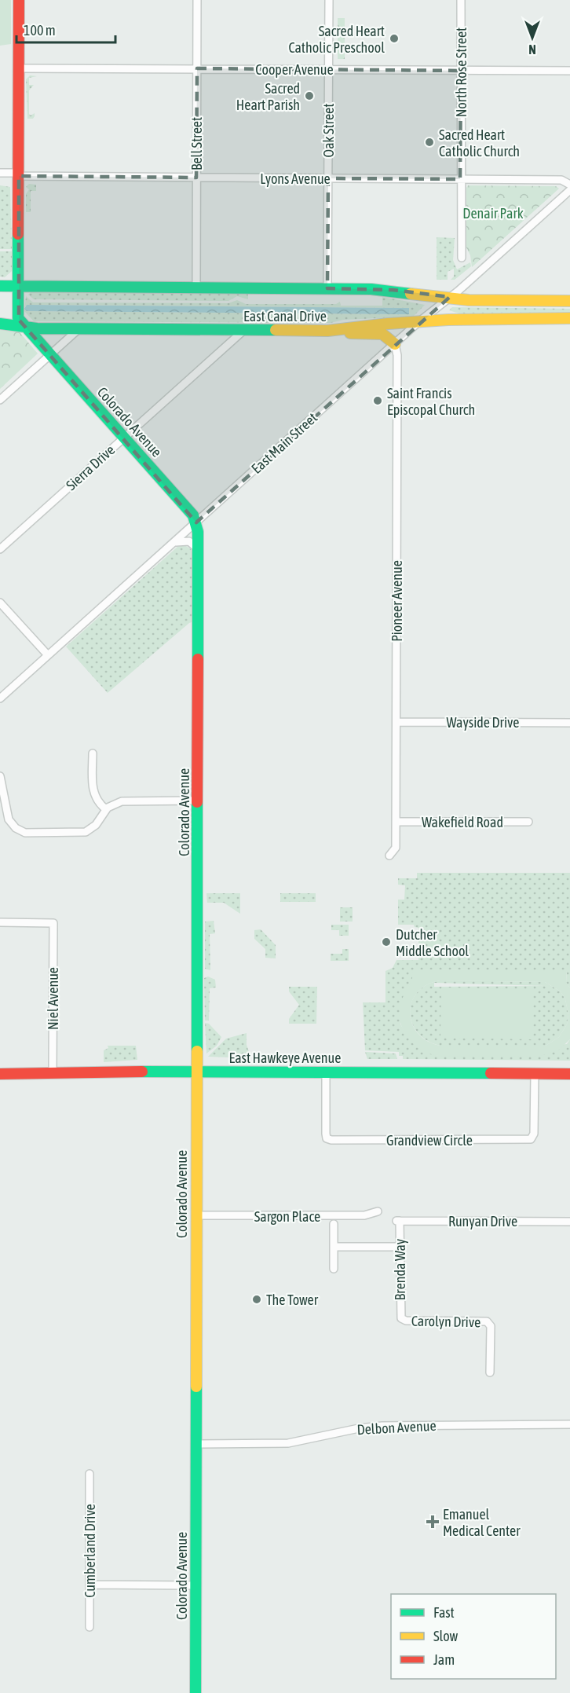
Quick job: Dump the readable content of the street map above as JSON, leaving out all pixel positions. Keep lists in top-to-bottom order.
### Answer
{
  "streets": {
    "street": [
      "Cooper Avenue",
      "North Rose Street",
      "Oak Street",
      "Bell Street",
      "Lyons Avenue",
      "East Canal Drive",
      "Colorado Avenue",
      "East Main Street",
      "Sierra Drive",
      "Pioneer Avenue",
      "Wayside Drive",
      "Wakefield Road",
      "Niel Avenue",
      "East Hawkeye Avenue",
      "Grandview Circle",
      "Sargon Place",
      "Runyan Drive",
      "Brenda Way",
      "Carolyn Drive",
      "Delbon Avenue",
      "Cumberland Drive"
    ]
  },
  "crossings": [
    ["Cooper Avenue", "North Rose Street"],
    ["Cooper Avenue", "Oak Street"],
    ["Cooper Avenue", "Bell Street"],
    ["Cooper Avenue", "Colorado Avenue"],
    ["North Rose Street", "Lyons Avenue"],
    ["Oak Street", "Lyons Avenue"],
    ["Oak Street", "East Canal Drive"],
    ["Bell Street", "Lyons Avenue"],
    ["Bell Street", "East Canal Drive"],
    ["Lyons Avenue", "Colorado Avenue"],
    ["East Canal Drive", "Colorado Avenue"],
    ["East Canal Drive", "East Main Street"],
    ["East Canal Drive", "Sierra Drive"],
    ["Colorado Avenue", "East Main Street"],
    ["Colorado Avenue", "Sierra Drive"],
    ["Colorado Avenue", "East Hawkeye Avenue"],
    ["Colorado Avenue", "Sargon Place"],
    ["Colorado Avenue", "Delbon Avenue"],
    ["East Main Street", "Pioneer Avenue"],
    ["Pioneer Avenue", "Wayside Drive"],
    ["Pioneer Avenue", "Wakefield Road"],
    ["Niel Avenue", "East Hawkeye Avenue"],
    ["East Hawkeye Avenue", "Grandview Circle"],
    ["Runyan Drive", "Brenda Way"],
    ["Brenda Way", "Carolyn Drive"]
  ],
  "parks": ["Denair Park"],
  "places": {
    "other": [
      "Sacred Heart Catholic Preschool",
      "Sacred Heart Parish",
      "Sacred Heart Catholic Church",
      "Saint Francis Episcopal Church",
      "Dutcher Middle School",
      "The Tower"
    ],
    "health": ["Emanuel Medical Center"]
  },
  "legend": ["Fast", "Slow", "Jam"],
  "scale_bar": "100 m",
  "north": "bottom"
}
